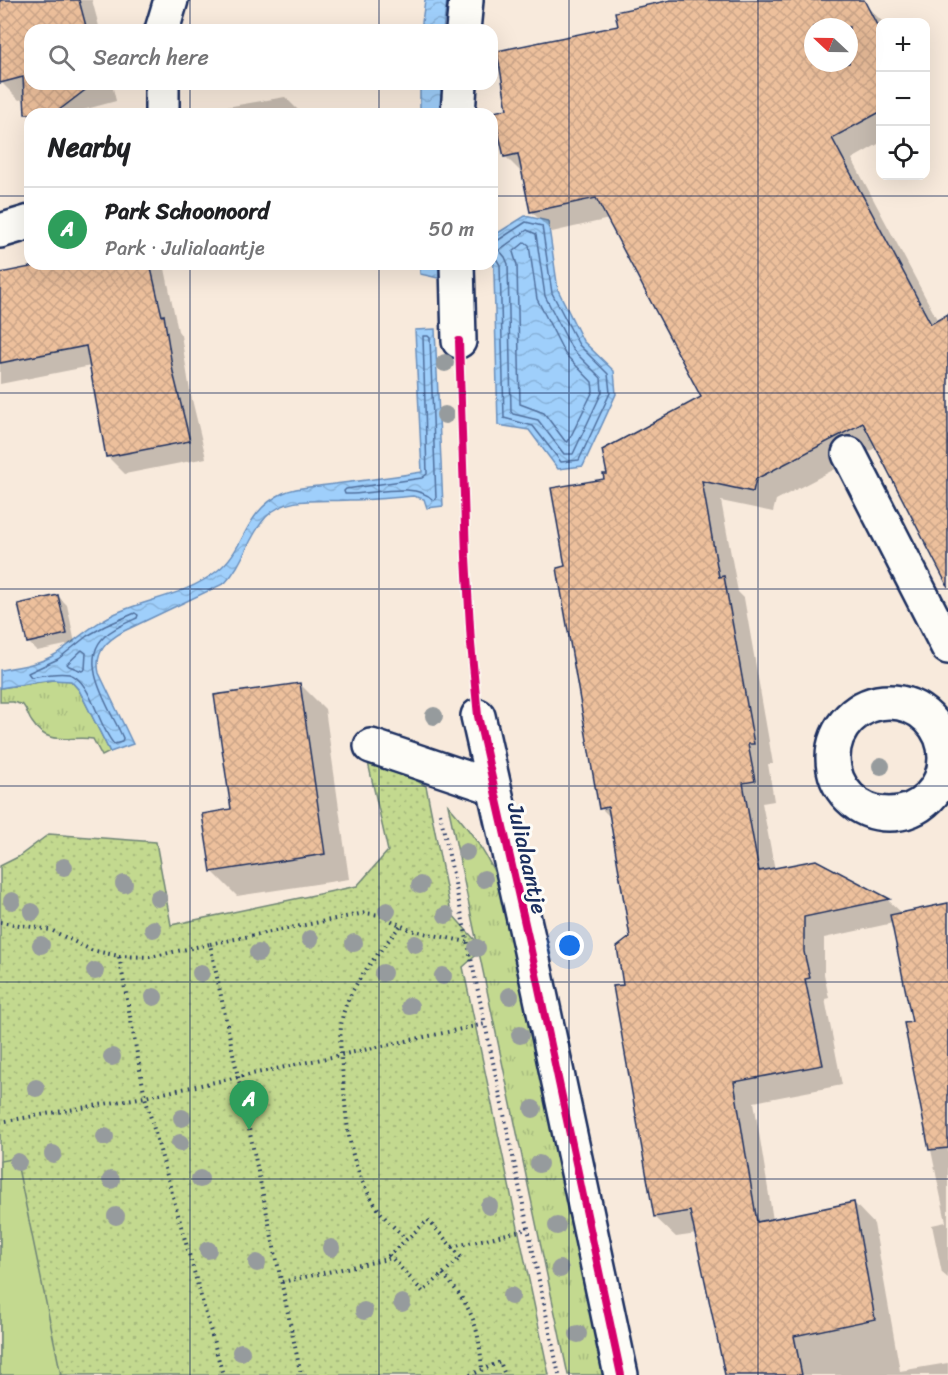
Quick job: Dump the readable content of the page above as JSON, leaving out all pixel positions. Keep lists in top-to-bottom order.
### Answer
{
  "streets": {
    "street": ["Julialaantje"]
  },
  "north": "left",
  "page": {
    "map_buttons": ["+", "−"],
    "search": "Search here",
    "heading": "Nearby",
    "list": [
      {
        "mark": "A",
        "name": "Park Schoonoord",
        "note": "Park · Julialaantje",
        "value": "50 m"
      }
    ],
    "pins": "A"
  }
}
